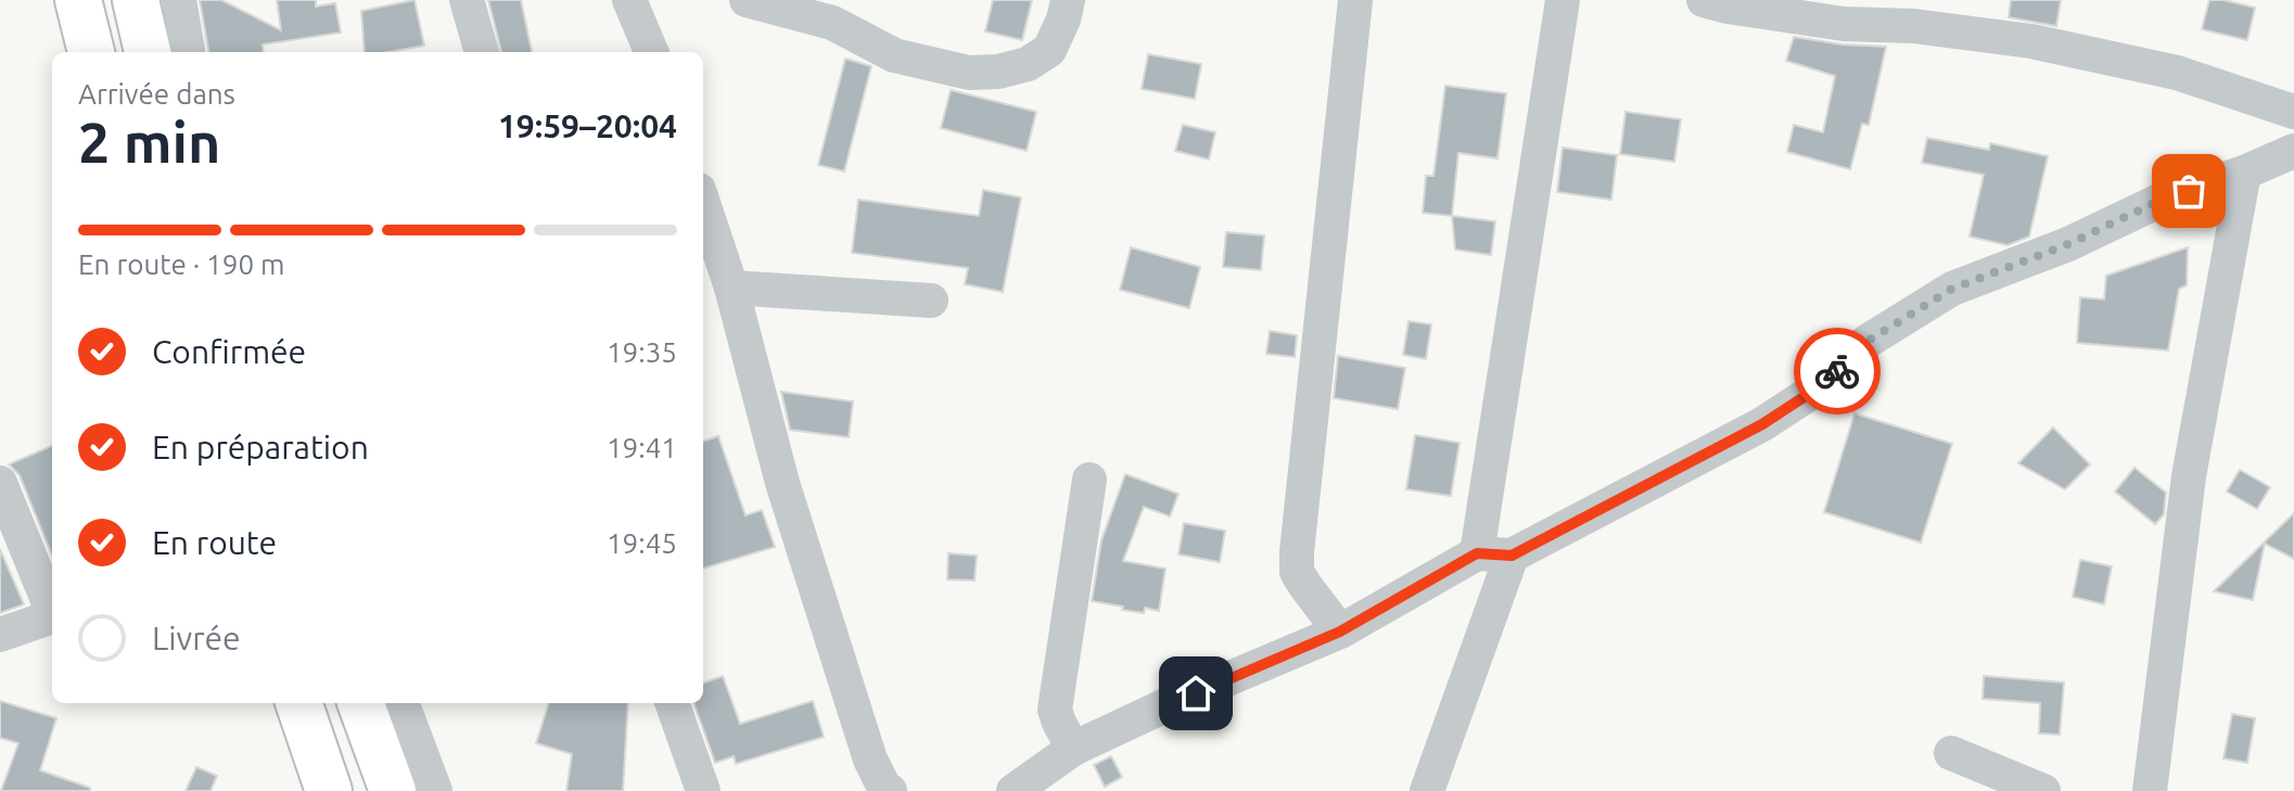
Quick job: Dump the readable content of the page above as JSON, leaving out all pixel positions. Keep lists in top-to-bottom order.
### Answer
{
  "page": {
    "heading": ["2 min", "Arrivée dans", "19:59–20:04"],
    "bar": "En route · 190 m",
    "list": [
      ["Confirmée", "19:35"],
      ["En préparation", "19:41"],
      ["En route", "19:45"],
      "Livrée"
    ]
  }
}
